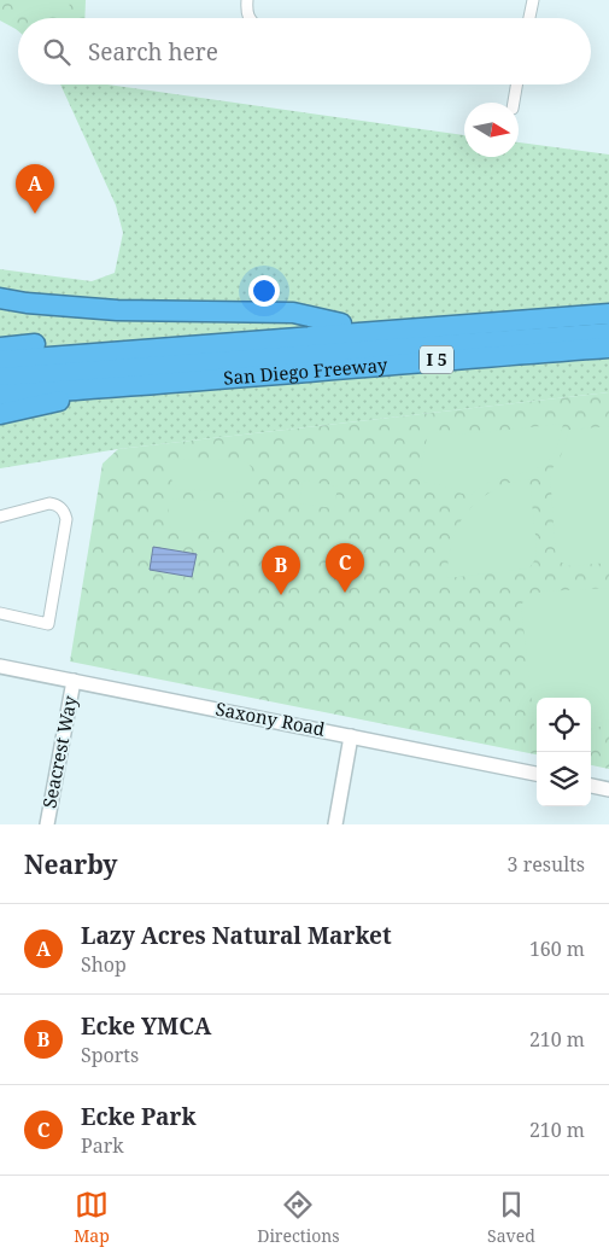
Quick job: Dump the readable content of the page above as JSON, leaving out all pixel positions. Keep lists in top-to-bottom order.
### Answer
{
  "streets": {
    "highway": ["I 5", "San Diego Freeway"],
    "street": ["Saxony Road", "Seacrest Way"]
  },
  "crossings": [
    ["Saxony Road", "Seacrest Way"]
  ],
  "north": "right",
  "page": {
    "search": "Search here",
    "pins": ["A", "C", "B"],
    "heading": ["Nearby", "3 results"],
    "list": [
      {
        "mark": "A",
        "name": "Lazy Acres Natural Market",
        "note": "Shop",
        "value": "160 m"
      },
      {
        "mark": "B",
        "name": "Ecke YMCA",
        "note": "Sports",
        "value": "210 m"
      },
      {
        "mark": "C",
        "name": "Ecke Park",
        "note": "Park",
        "value": "210 m"
      }
    ],
    "nav": ["Map", "Directions", "Saved"]
  }
}
